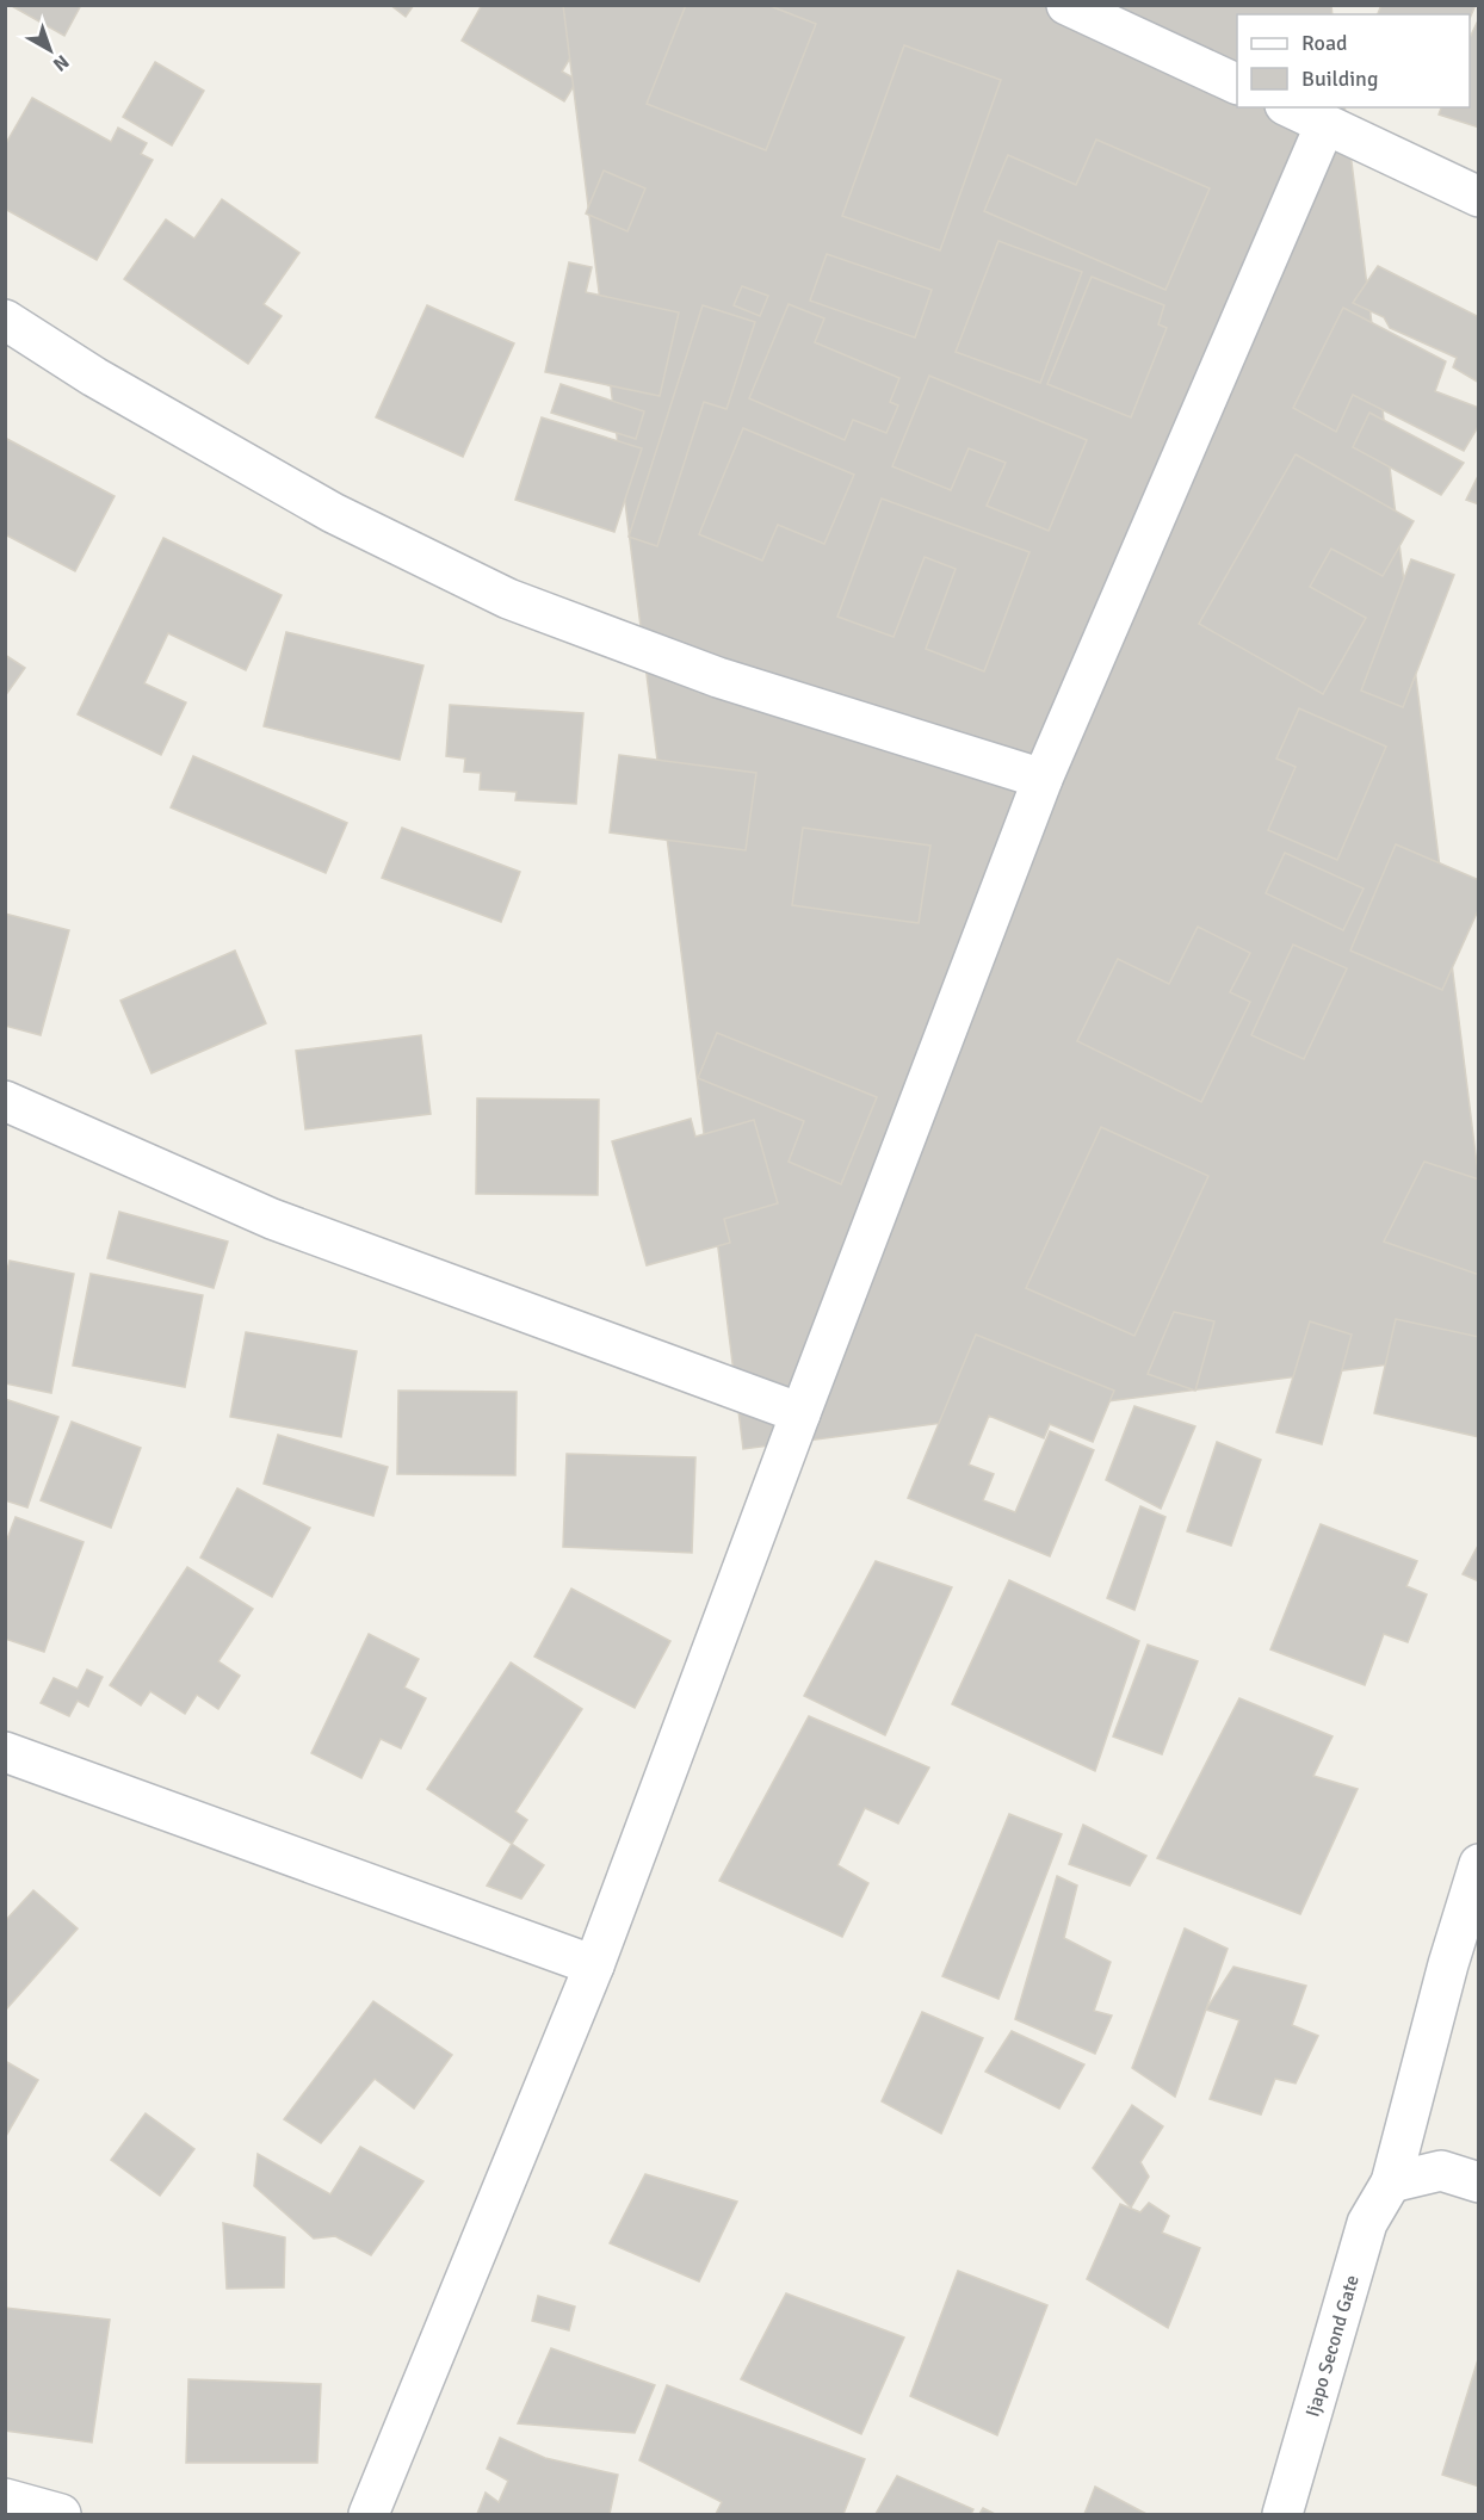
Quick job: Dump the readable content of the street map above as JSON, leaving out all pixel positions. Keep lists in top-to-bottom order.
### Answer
{
  "streets": {
    "street": ["Ijapo Second Gate"]
  },
  "legend": ["Road", "Building"],
  "north": "bottom right"
}
